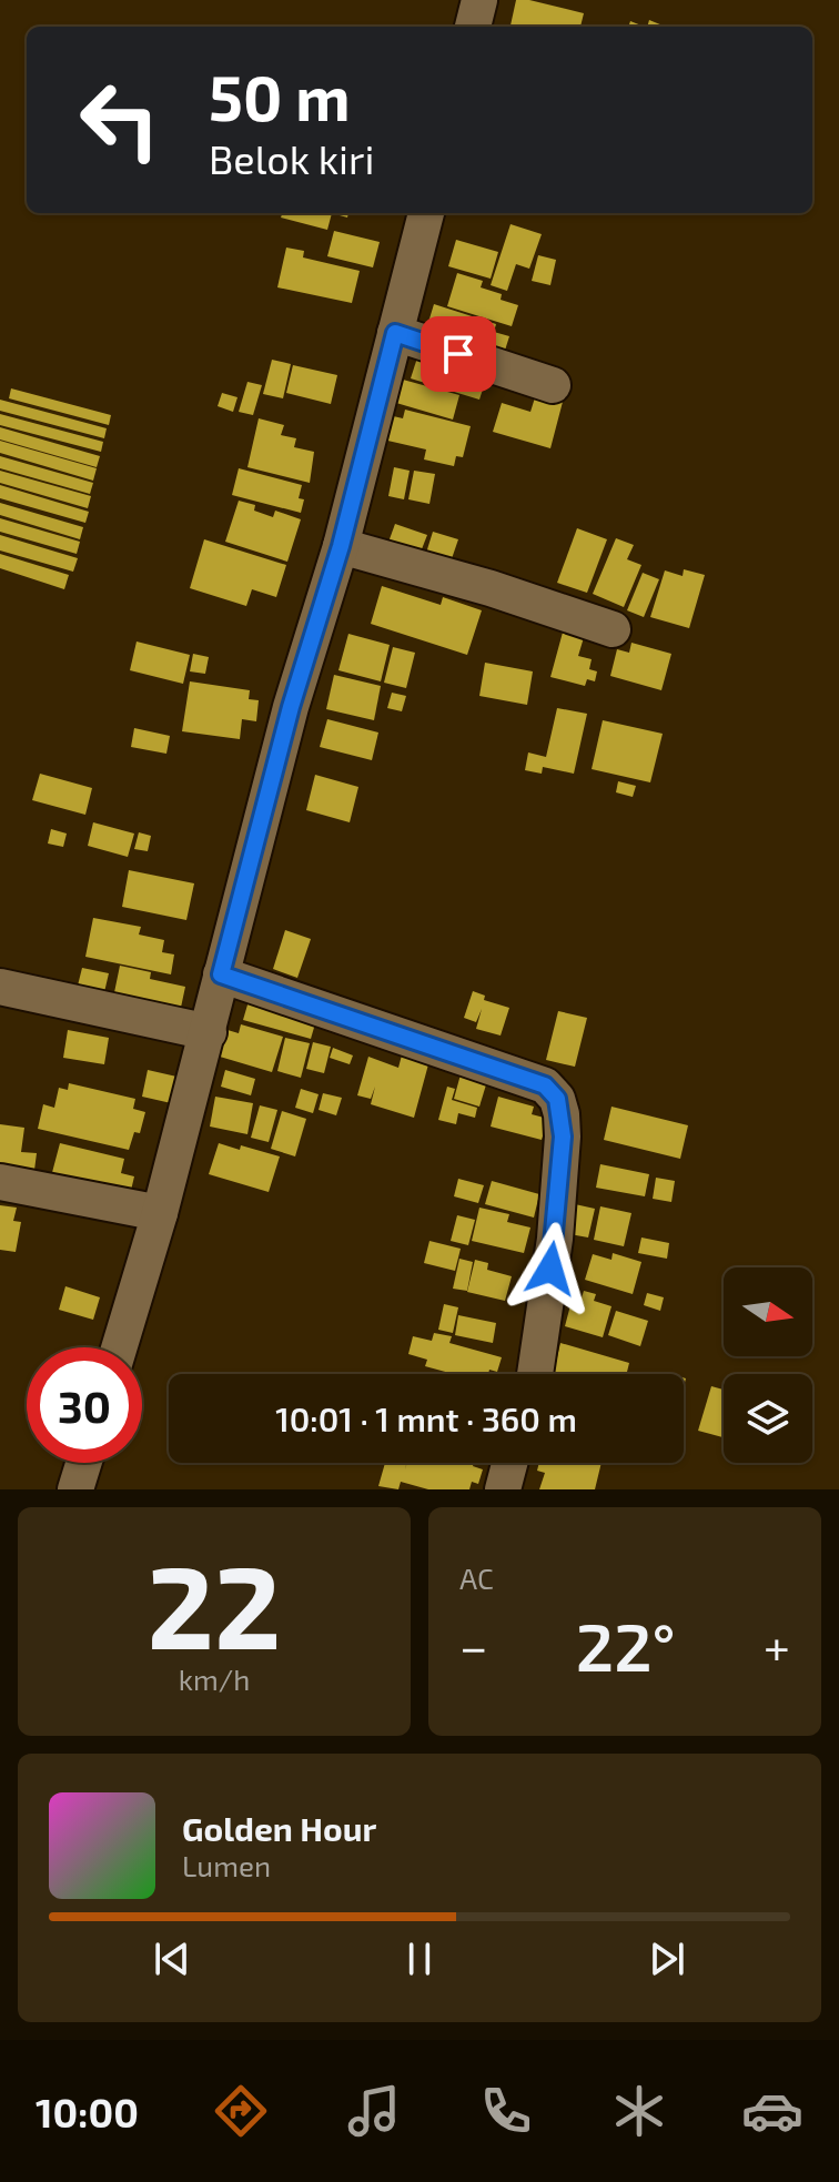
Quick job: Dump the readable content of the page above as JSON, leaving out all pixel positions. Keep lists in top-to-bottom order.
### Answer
{
  "north": "right",
  "page": {
    "turn": ["50 m", "Belok kiri"],
    "limit": "30",
    "trip": "10:01 · 1 mnt · 360 m",
    "tile": [
      ["22", "km/h"],
      "AC"
    ],
    "heat": ["−", "22°", "+"],
    "song": ["Golden Hour", "Lumen"],
    "tabs": "10:00"
  }
}
